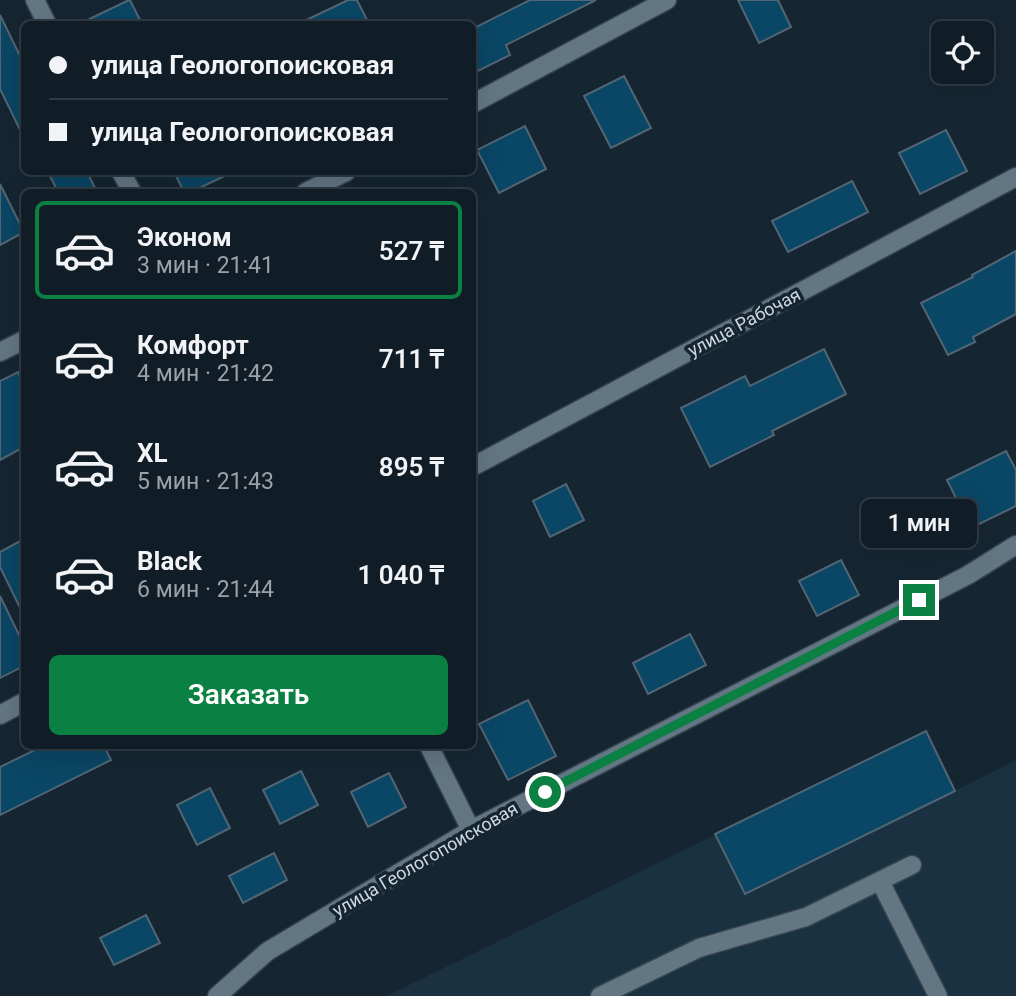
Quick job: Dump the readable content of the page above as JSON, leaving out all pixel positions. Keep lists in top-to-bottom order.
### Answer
{
  "streets": {
    "street": ["улица Рабочая", "улица Геологопоисковая"]
  },
  "page": {
    "banner": ["улица Геологопоисковая", "улица Геологопоисковая"],
    "list": [
      {
        "name": "Эконом",
        "note": "3 мин · 21:41",
        "value": "527 ₸"
      },
      {
        "name": "Комфорт",
        "note": "4 мин · 21:42",
        "value": "711 ₸"
      },
      {
        "name": "XL",
        "note": "5 мин · 21:43",
        "value": "895 ₸"
      },
      {
        "name": "Black",
        "note": "6 мин · 21:44",
        "value": "1 040 ₸"
      }
    ],
    "bubble": "1 мин",
    "buttons": "Заказать"
  }
}
